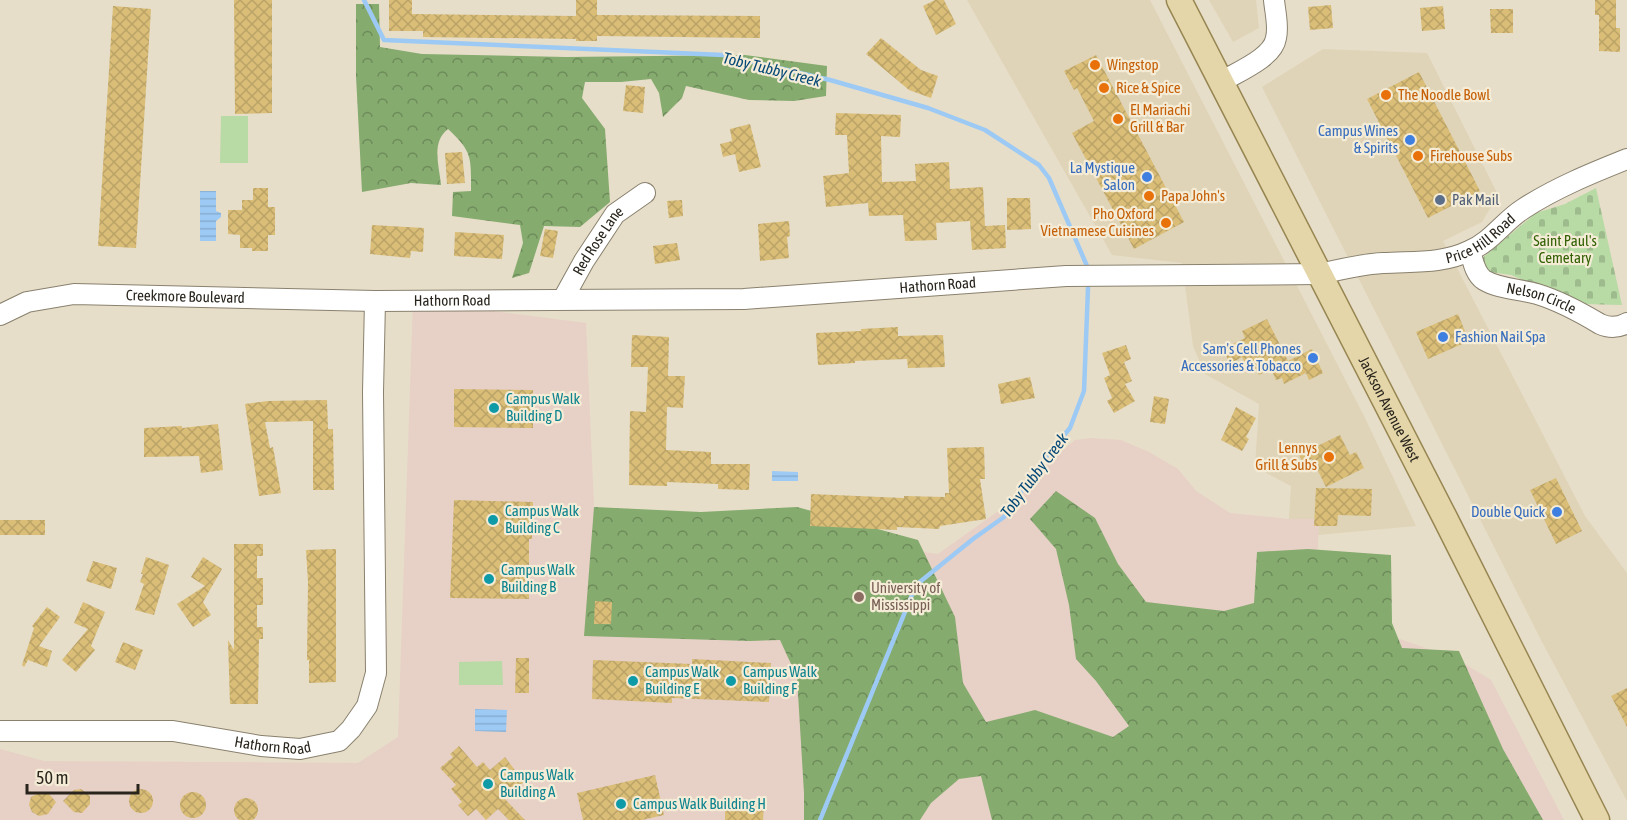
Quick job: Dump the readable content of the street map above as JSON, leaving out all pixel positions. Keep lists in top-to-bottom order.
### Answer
{
  "streets": {
    "main road": ["Jackson Avenue West"],
    "street": [
      "Price Hill Road",
      "Red Rose Lane",
      "Hathorn Road",
      "Creekmore Boulevard",
      "Nelson Circle"
    ]
  },
  "crossings": [
    ["Price Hill Road", "Hathorn Road"],
    ["Price Hill Road", "Nelson Circle"],
    ["Price Hill Road", "Jackson Avenue West"],
    ["Red Rose Lane", "Hathorn Road"],
    ["Hathorn Road", "Creekmore Boulevard"],
    ["Hathorn Road", "Jackson Avenue West"]
  ],
  "water": ["Toby Tubby Creek"],
  "parks": ["Saint Paul's Cemetary"],
  "places": [
    "Wingstop",
    "Rice & Spice",
    "The Noodle Bowl",
    "El Mariachi Grill & Bar",
    "Campus Wines & Spirits",
    "Firehouse Subs",
    "La Mystique Salon",
    "Papa John's",
    "Pak Mail",
    "Pho Oxford Vietnamese Cuisines",
    "Fashion Nail Spa",
    "Sam's Cell Phones Accessories & Tobacco",
    "Campus Walk Building D",
    "Lennys Grill & Subs",
    "Double Quick",
    "Campus Walk Building C",
    "Campus Walk Building B",
    "University of Mississippi",
    "Campus Walk Building E",
    "Campus Walk Building F",
    "Campus Walk Building A",
    "Campus Walk Building H"
  ],
  "scale_bar": "50 m"
}
